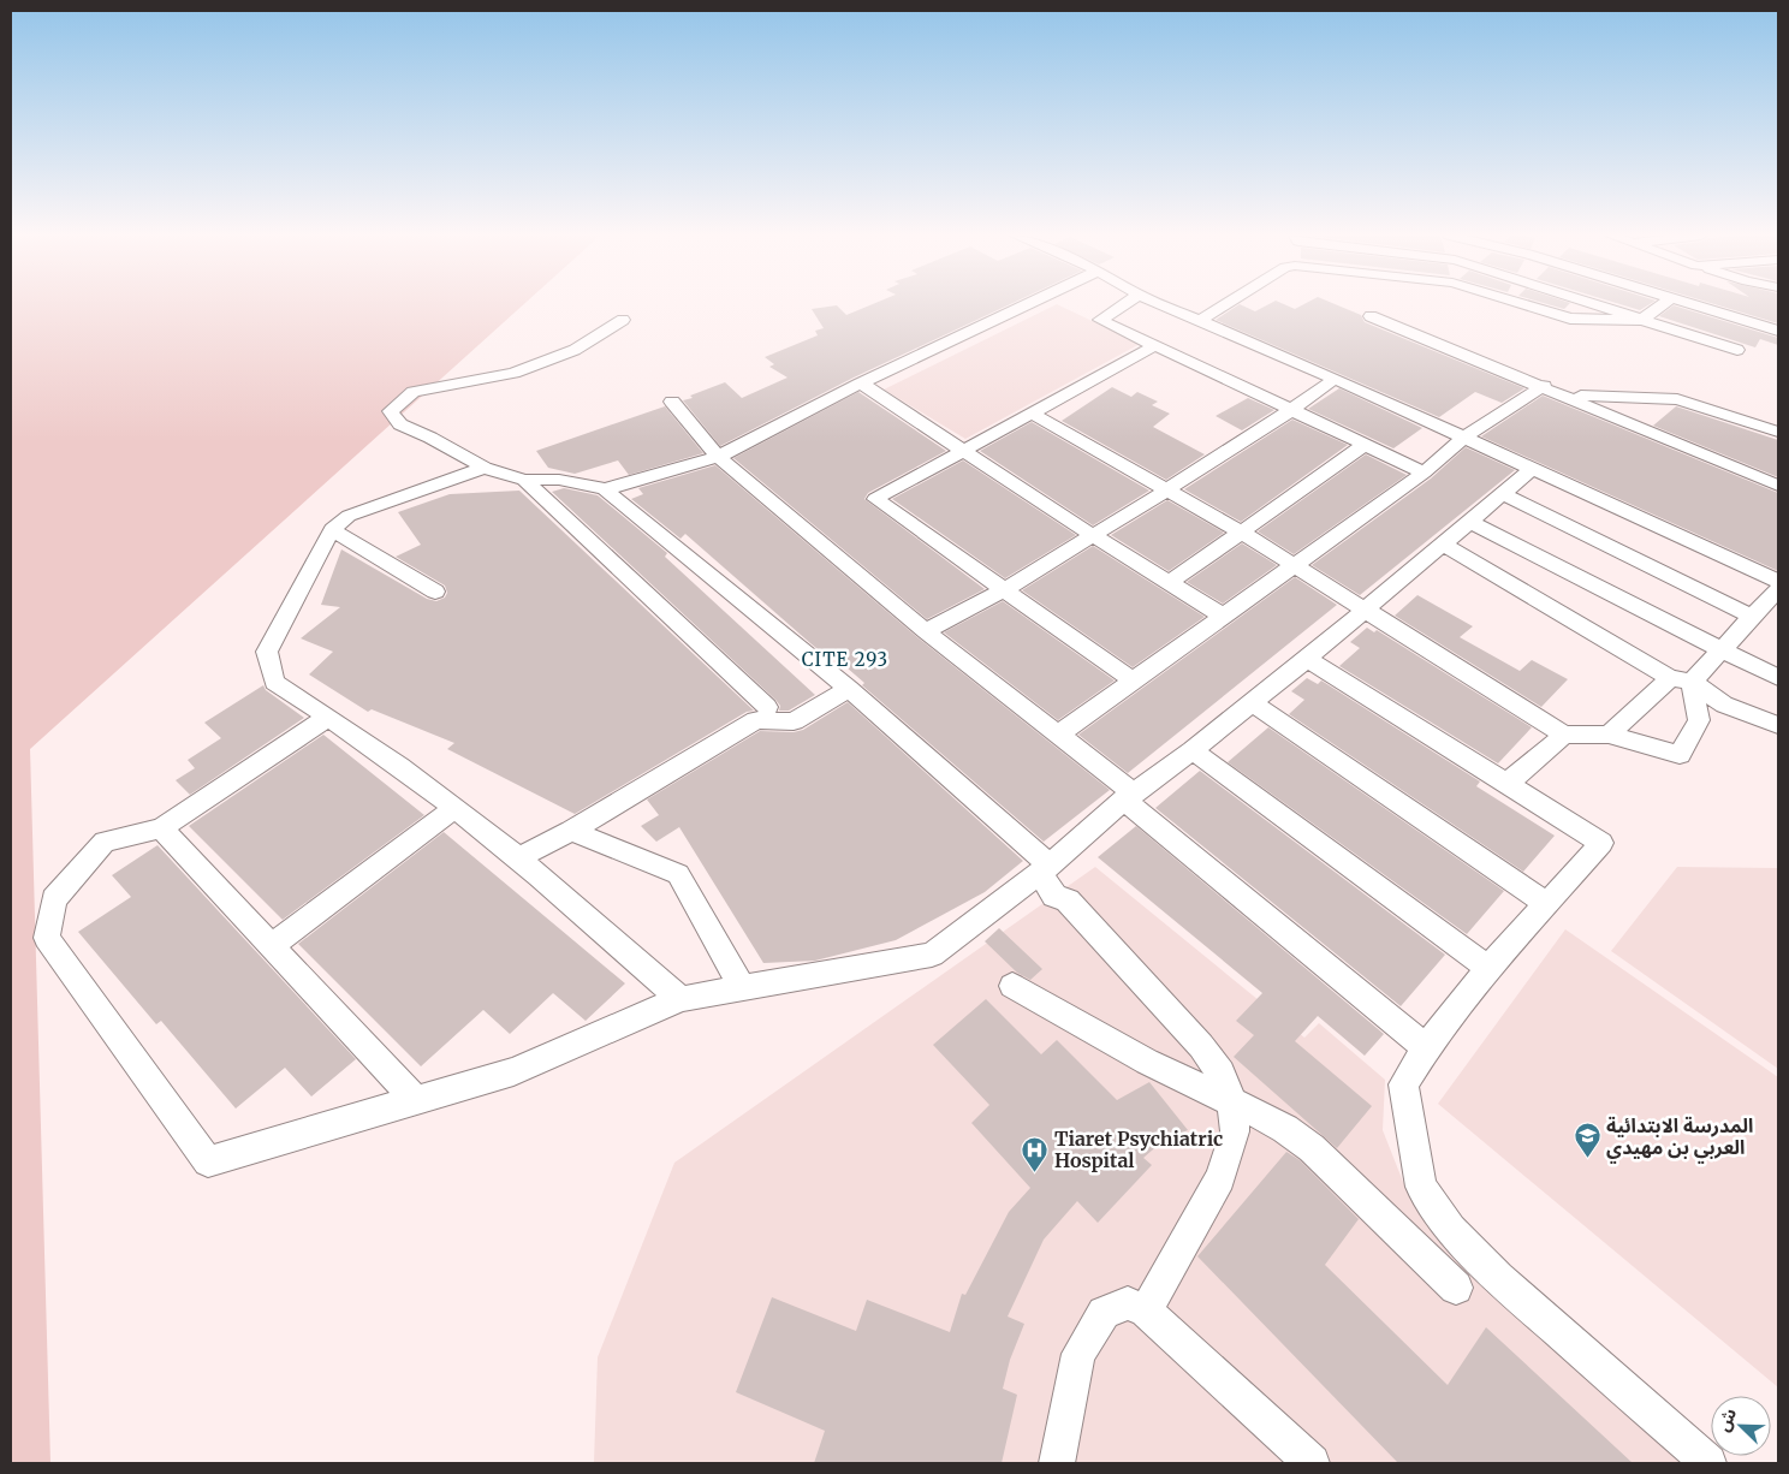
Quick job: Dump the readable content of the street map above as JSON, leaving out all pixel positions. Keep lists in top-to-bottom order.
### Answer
{
  "districts": ["CITE 293"],
  "places": {
    "school or university": ["المدرسة الابتدائية العربي بن مهيدي"],
    "hospital": ["Tiaret Psychiatric Hospital"]
  },
  "north": "top left"
}
